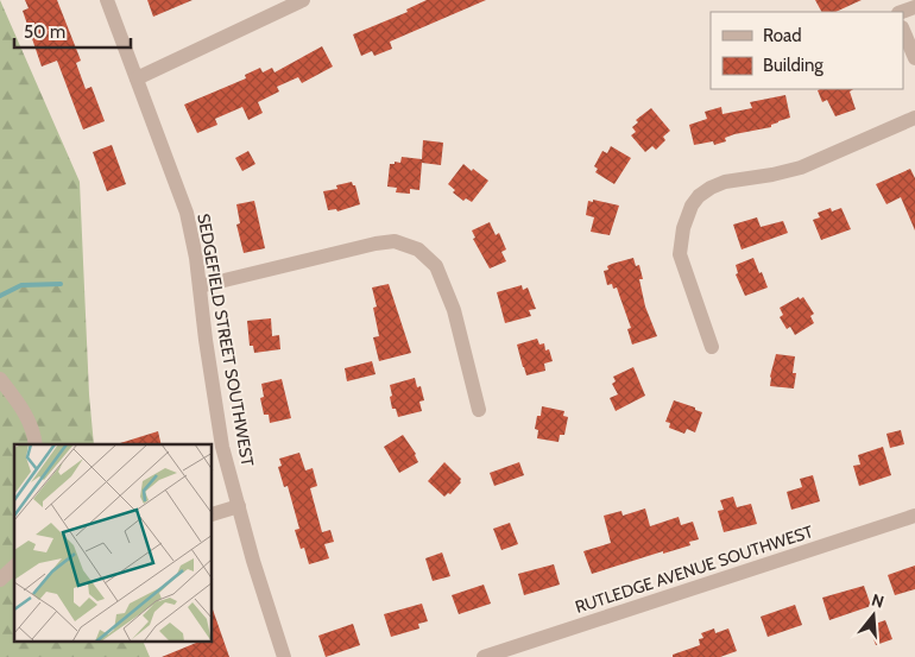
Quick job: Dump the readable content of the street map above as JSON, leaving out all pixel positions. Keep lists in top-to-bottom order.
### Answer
{
  "streets": {
    "street": ["SEDGEFIELD STREET SOUTHWEST", "RUTLEDGE AVENUE SOUTHWEST"]
  },
  "legend": ["Road", "Building"],
  "scale_bar": "50 m",
  "north": "top"
}
